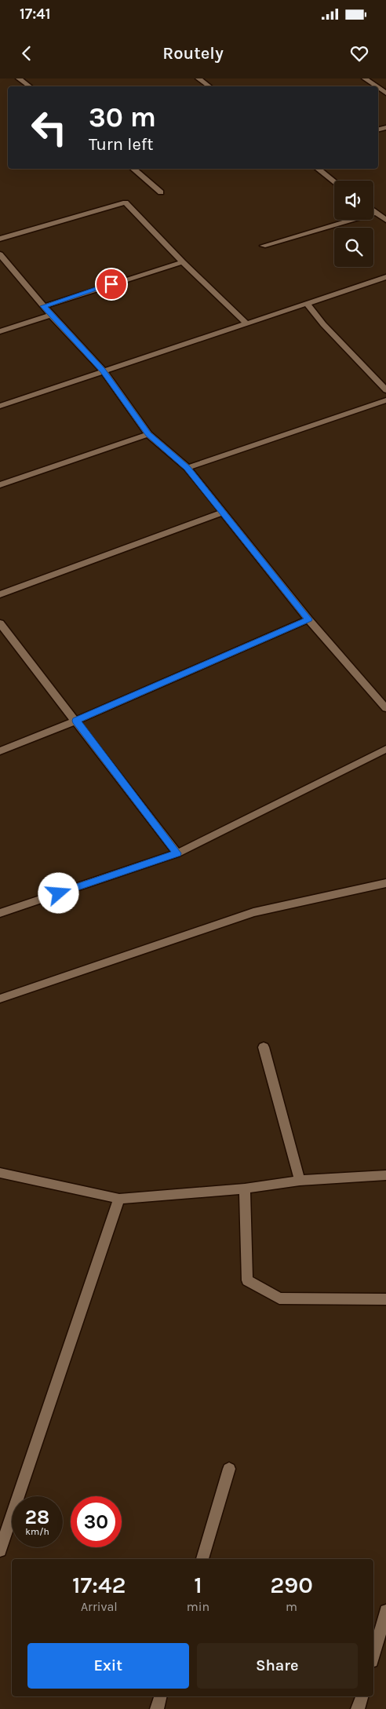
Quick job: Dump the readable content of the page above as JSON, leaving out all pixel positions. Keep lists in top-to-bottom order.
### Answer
{
  "page": {
    "status": "17:41",
    "header": "Routely",
    "turn": ["30 m", "Turn left"],
    "speed": "28 km/h",
    "limit": "30",
    "eta": [
      "17:42",
      "Arrival",
      "1",
      "min",
      "290",
      "m"
    ],
    "buttons": ["Exit", "Share"]
  }
}
